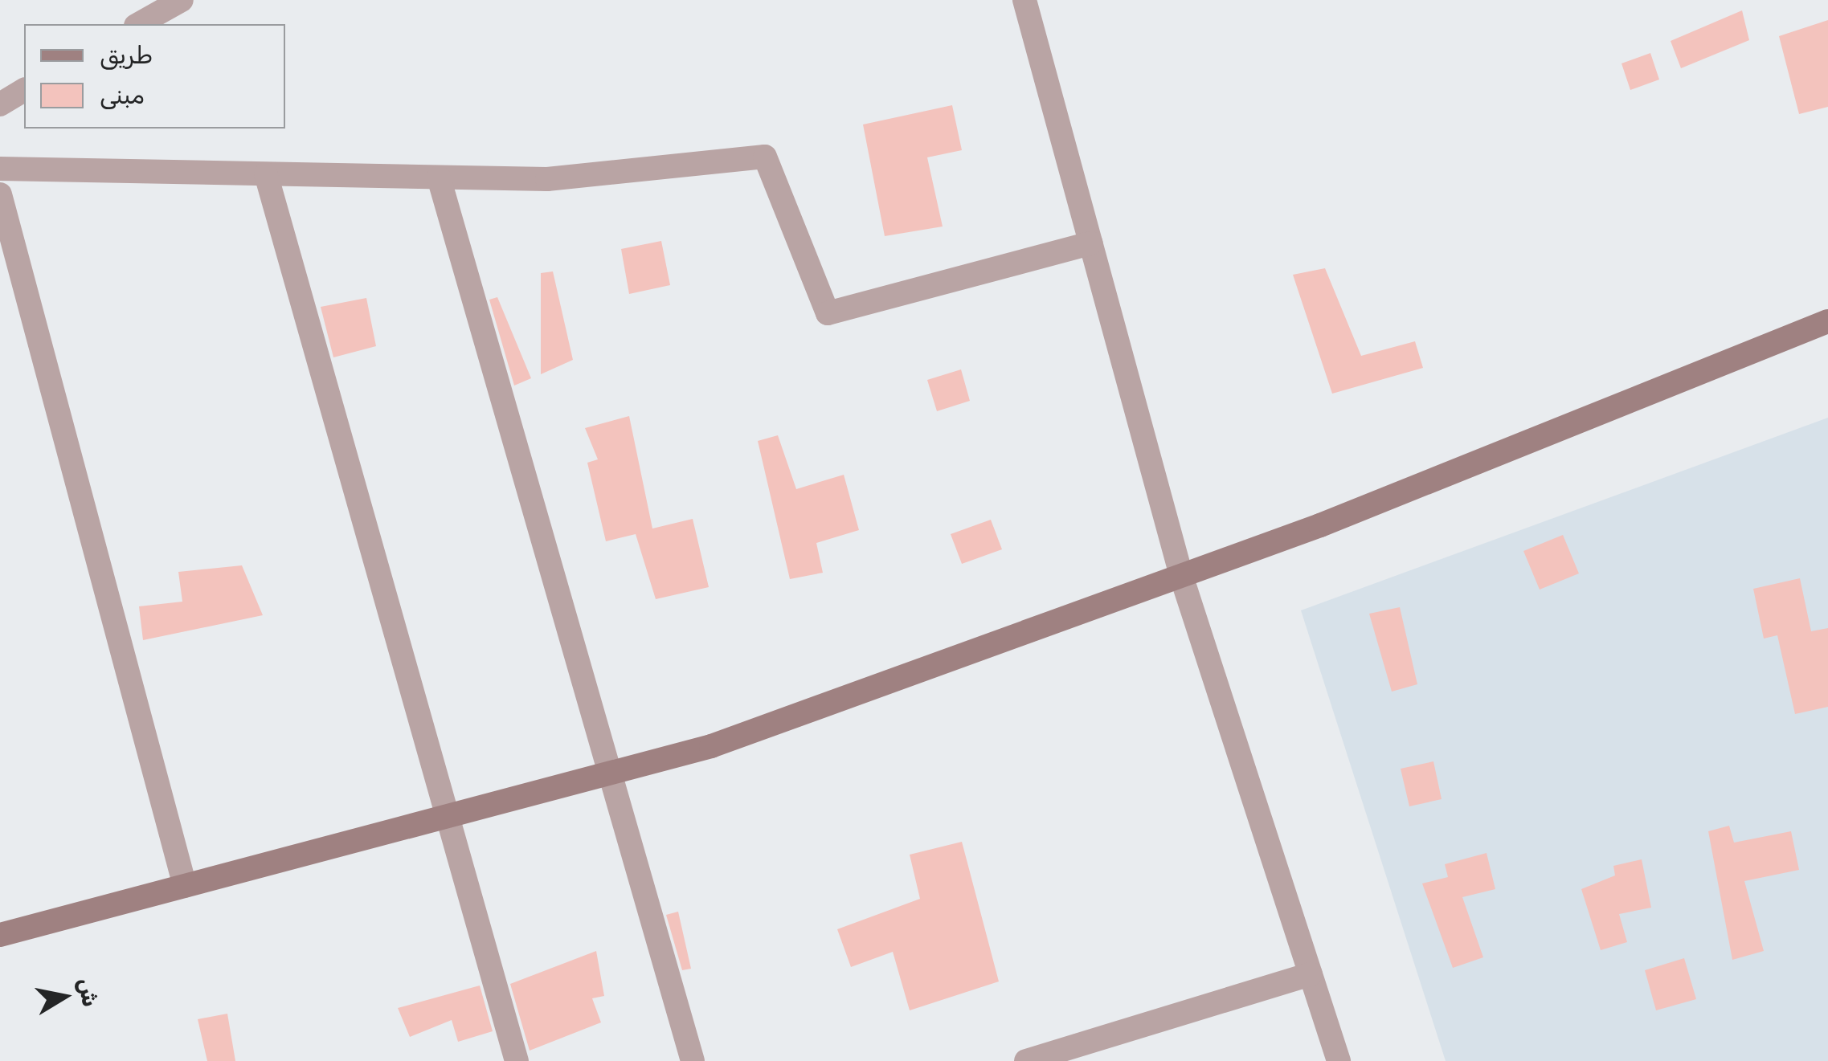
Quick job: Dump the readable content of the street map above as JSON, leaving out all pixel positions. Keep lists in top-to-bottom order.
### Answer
{
  "legend": ["طريق", "مبنى"],
  "north": "right"
}
